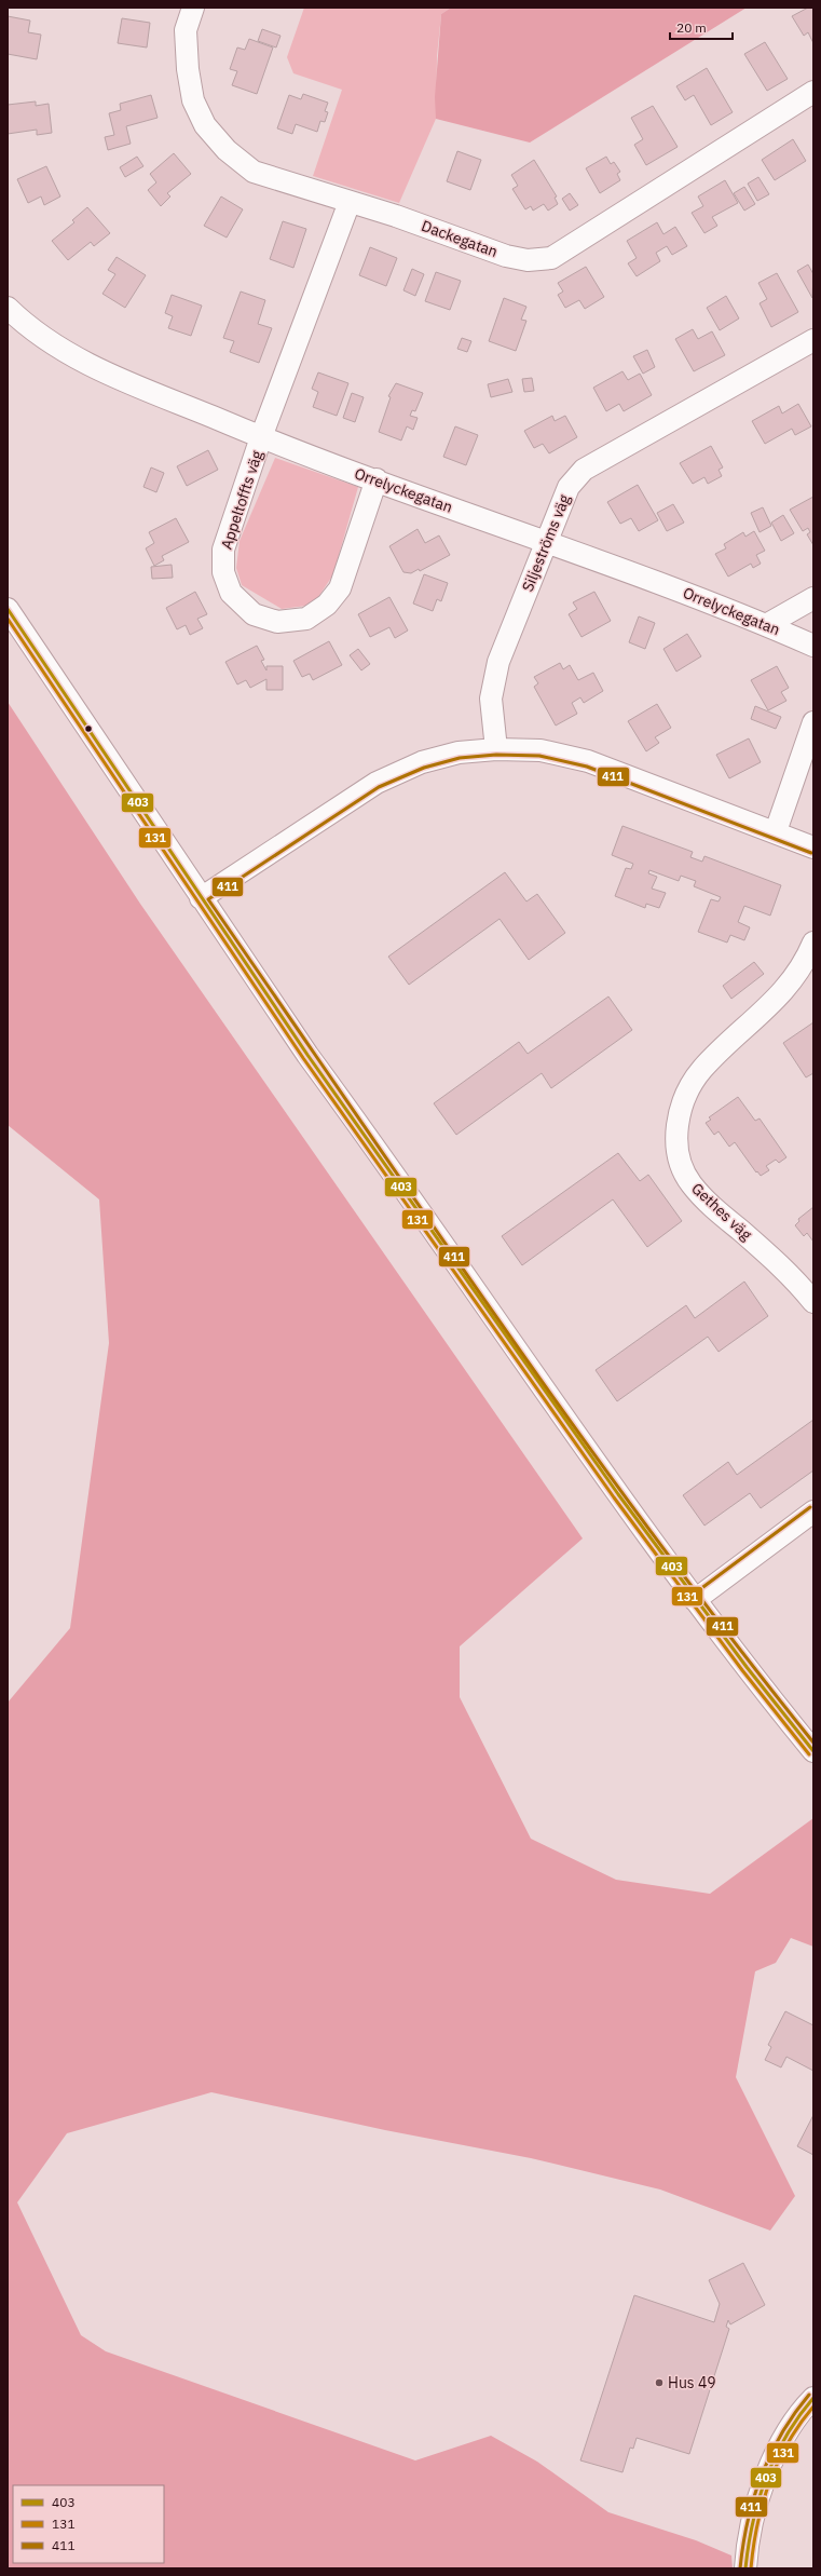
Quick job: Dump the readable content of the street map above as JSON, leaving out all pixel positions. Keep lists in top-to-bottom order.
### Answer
{
  "streets": {
    "street": [
      "Dackegatan",
      "Orrelyckegatan",
      "Appeltoffts väg",
      "Siljeströms väg",
      "Gethes väg"
    ]
  },
  "crossings": [
    ["Dackegatan", "Appeltoffts väg"],
    ["Orrelyckegatan", "Appeltoffts väg"],
    ["Orrelyckegatan", "Siljeströms väg"]
  ],
  "places": ["Hus 49"],
  "lines": ["transit line 403", "transit line 131", "transit line 411"],
  "legend": ["403", "131", "411"],
  "scale_bar": "20 m"
}
